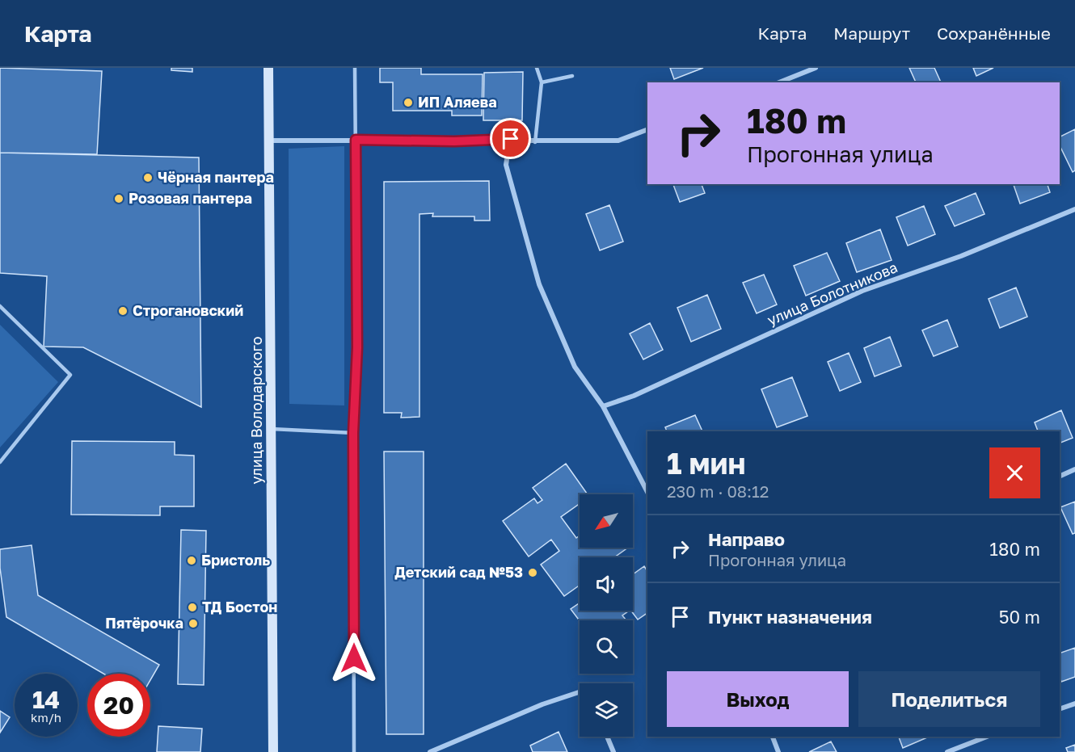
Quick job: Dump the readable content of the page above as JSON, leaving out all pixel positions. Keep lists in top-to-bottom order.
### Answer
{
  "streets": {
    "main road": ["улица Володарского"],
    "street": ["улица Болотникова"]
  },
  "places": [
    "ИП Аляева",
    "Чёрная пантера",
    "Розовая пантера",
    "Строгановский",
    "Бристоль",
    "Детский сад №53",
    "ТД Бостон",
    "Пятёрочка"
  ],
  "north": "bottom left",
  "page": {
    "header": "Карта",
    "nav": ["Карта", "Маршрут", "Сохранённые"],
    "turn": ["180 m", "Прогонная улица"],
    "heading": ["1 мин", "230 m · 08:12"],
    "list": [
      {
        "name": "Направо",
        "note": "Прогонная улица",
        "value": "180 m"
      },
      {
        "name": "Пункт назначения",
        "value": "50 m"
      }
    ],
    "buttons": ["Выход", "Поделиться"],
    "speed": "14 km/h",
    "limit": "20"
  }
}
